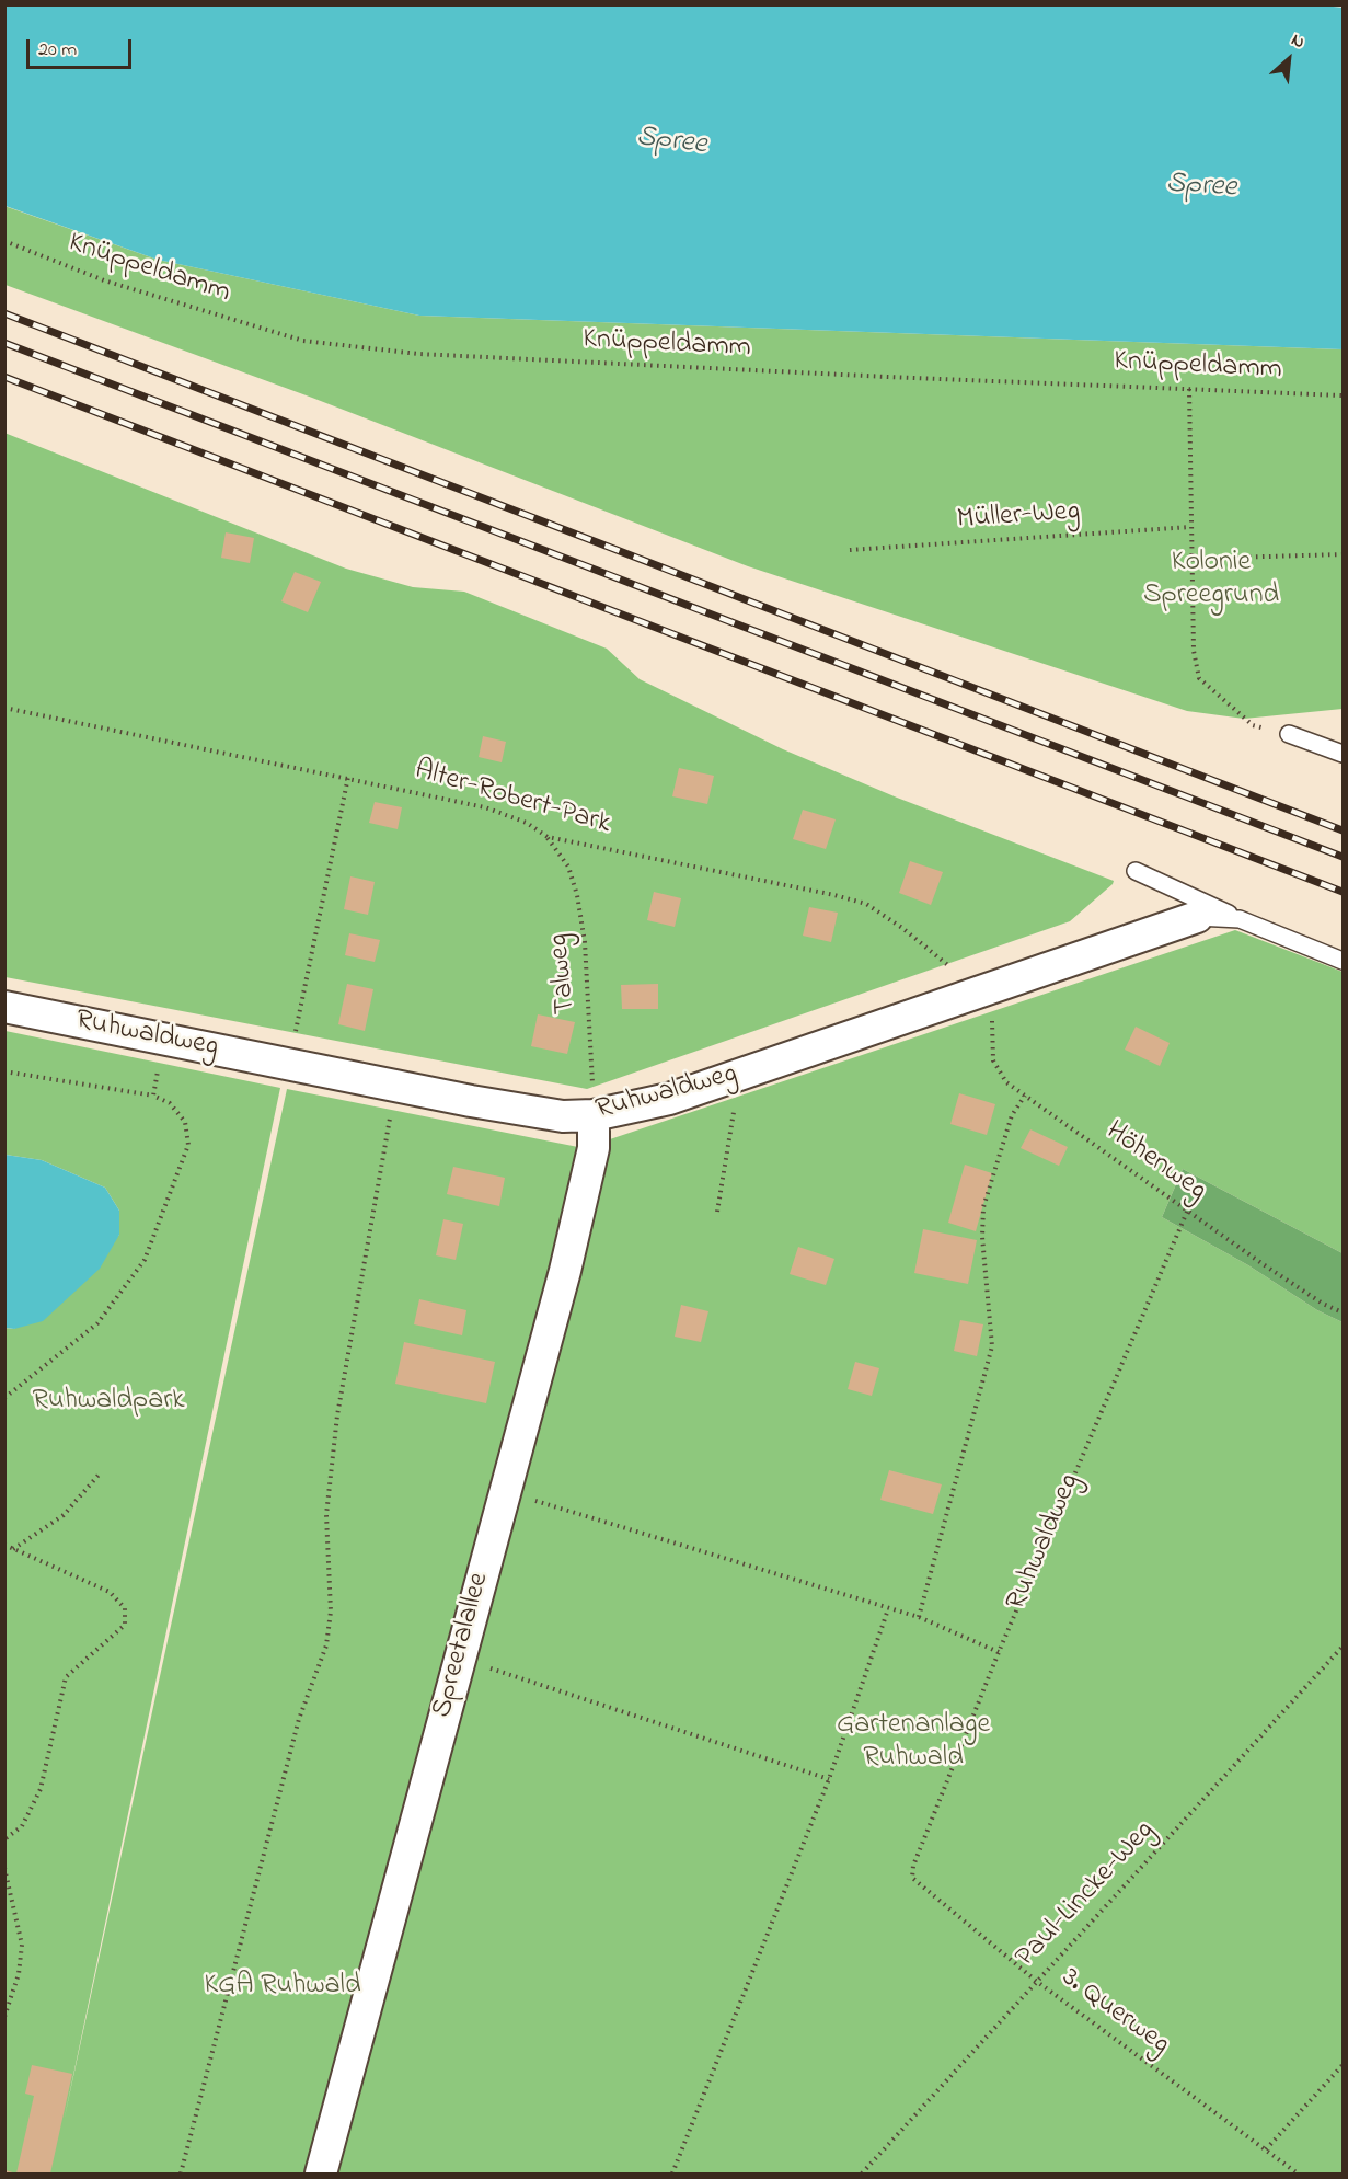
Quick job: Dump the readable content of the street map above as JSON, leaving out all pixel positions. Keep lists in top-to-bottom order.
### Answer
{
  "streets": {
    "street": ["Ruhwaldweg", "Spreetalallee"],
    "path": [
      "Knüppeldamm",
      "Müller-Weg",
      "Alter-Robert-Park",
      "Talweg",
      "Höhenweg",
      "Paul-Lincke-Weg",
      "3. Querweg"
    ]
  },
  "crossings": [
    ["Alter-Robert-Park", "Talweg"],
    ["Alter-Robert-Park", "Ruhwaldweg"],
    ["Alter-Robert-Park", "Höhenweg"],
    ["Talweg", "Ruhwaldweg"],
    ["Talweg", "Spreetalallee"],
    ["Ruhwaldweg", "Höhenweg"],
    ["Ruhwaldweg", "Spreetalallee"],
    ["Ruhwaldweg", "3. Querweg"],
    ["Paul-Lincke-Weg", "3. Querweg"]
  ],
  "water": ["Spree"],
  "parks": [
    "Kolonie Spreegrund",
    "Ruhwaldpark",
    "Gartenanlage Ruhwald",
    "KGA Ruhwald"
  ],
  "scale_bar": "20 m",
  "north": "top right"
}
